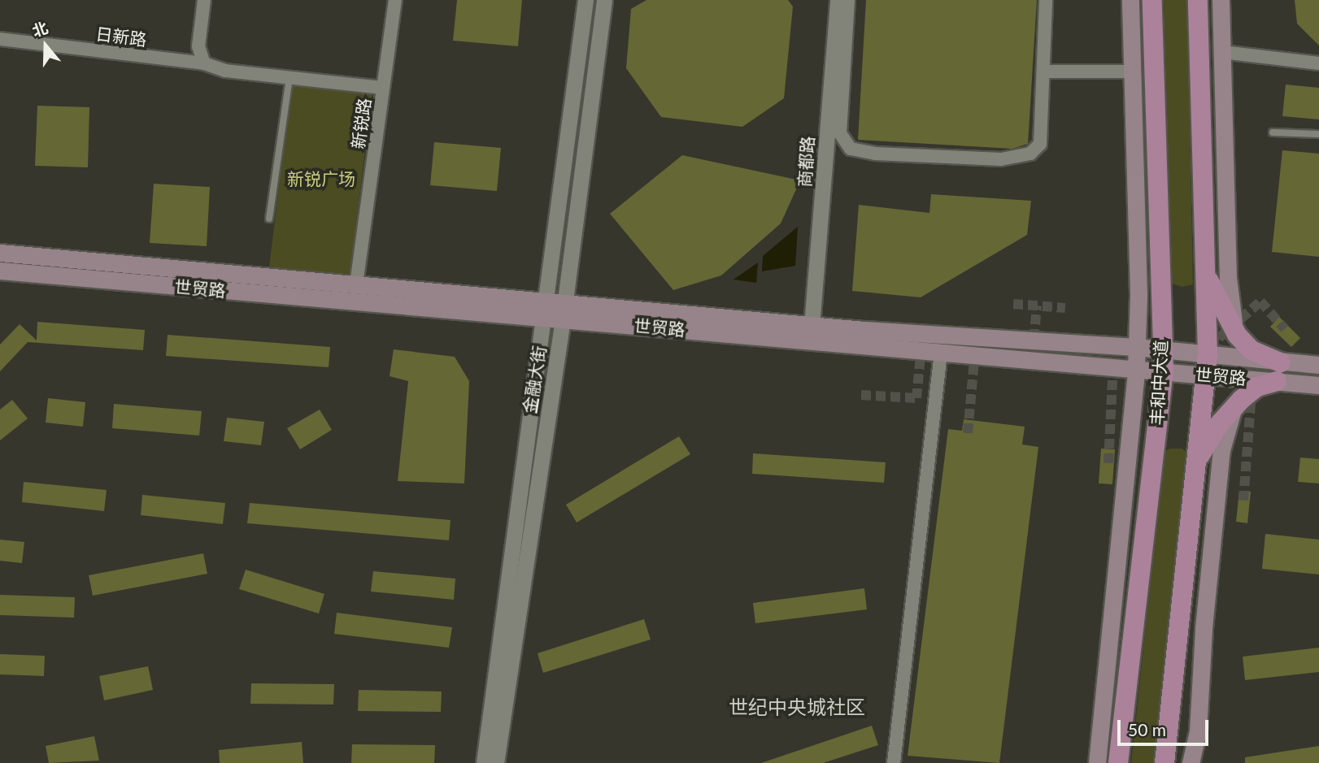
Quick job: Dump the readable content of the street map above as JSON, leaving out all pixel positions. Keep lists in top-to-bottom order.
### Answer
{
  "streets": {
    "main road": ["世贸路", "丰和中大道"],
    "street": [
      "日新路",
      "新锐路",
      "商都路",
      "金融大街"
    ]
  },
  "crossings": [
    ["日新路", "新锐路"],
    ["新锐路", "世贸路"],
    ["商都路", "世贸路"],
    ["世贸路", "金融大街"],
    ["世贸路", "丰和中大道"]
  ],
  "districts": ["世纪中央城社区"],
  "parks": ["新锐广场"],
  "scale_bar": "50 m",
  "north": "top"
}
